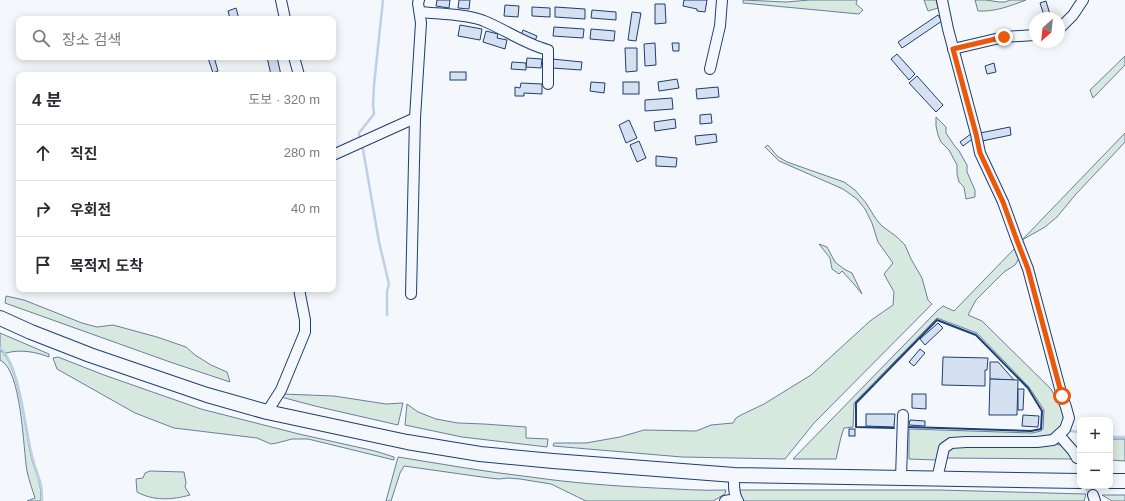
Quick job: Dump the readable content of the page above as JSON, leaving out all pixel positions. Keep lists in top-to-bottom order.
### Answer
{
  "north": "bottom left",
  "page": {
    "search": "장소 검색",
    "heading": ["4 분", "도보 · 320 m"],
    "list": [
      ["직진", "280 m"],
      ["우회전", "40 m"],
      "목적지 도착"
    ],
    "map_buttons": ["+", "−"]
  }
}
